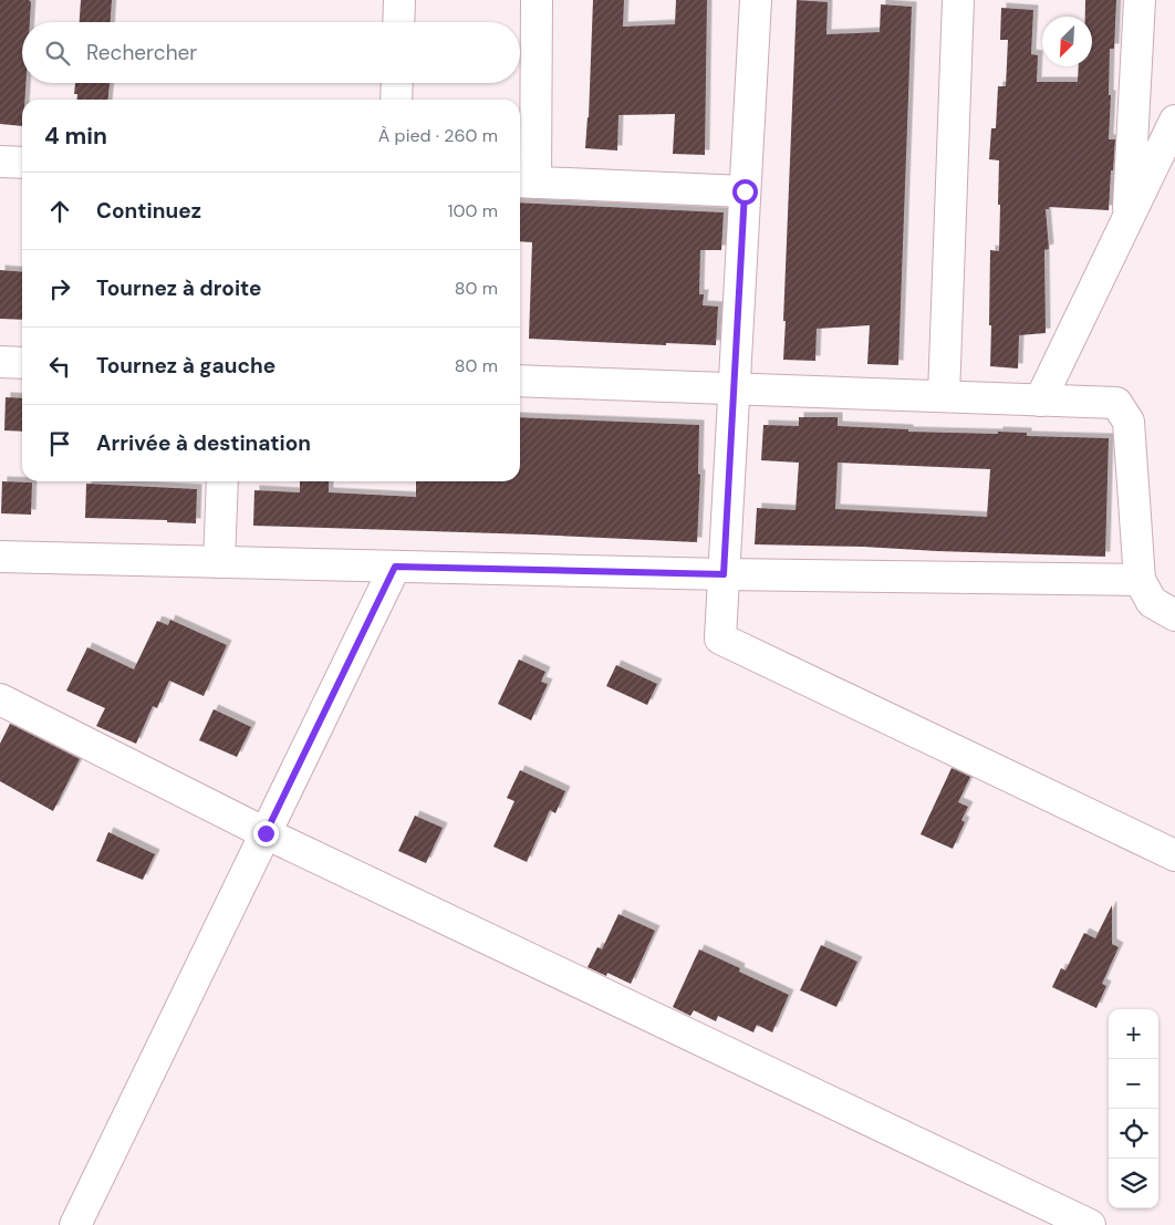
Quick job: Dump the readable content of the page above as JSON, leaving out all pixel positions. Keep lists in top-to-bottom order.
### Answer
{
  "north": "bottom left",
  "page": {
    "search": "Rechercher",
    "heading": ["4 min", "À pied · 260 m"],
    "list": [
      ["Continuez", "100 m"],
      ["Tournez à droite", "80 m"],
      ["Tournez à gauche", "80 m"],
      "Arrivée à destination"
    ],
    "map_buttons": ["+", "−"]
  }
}
